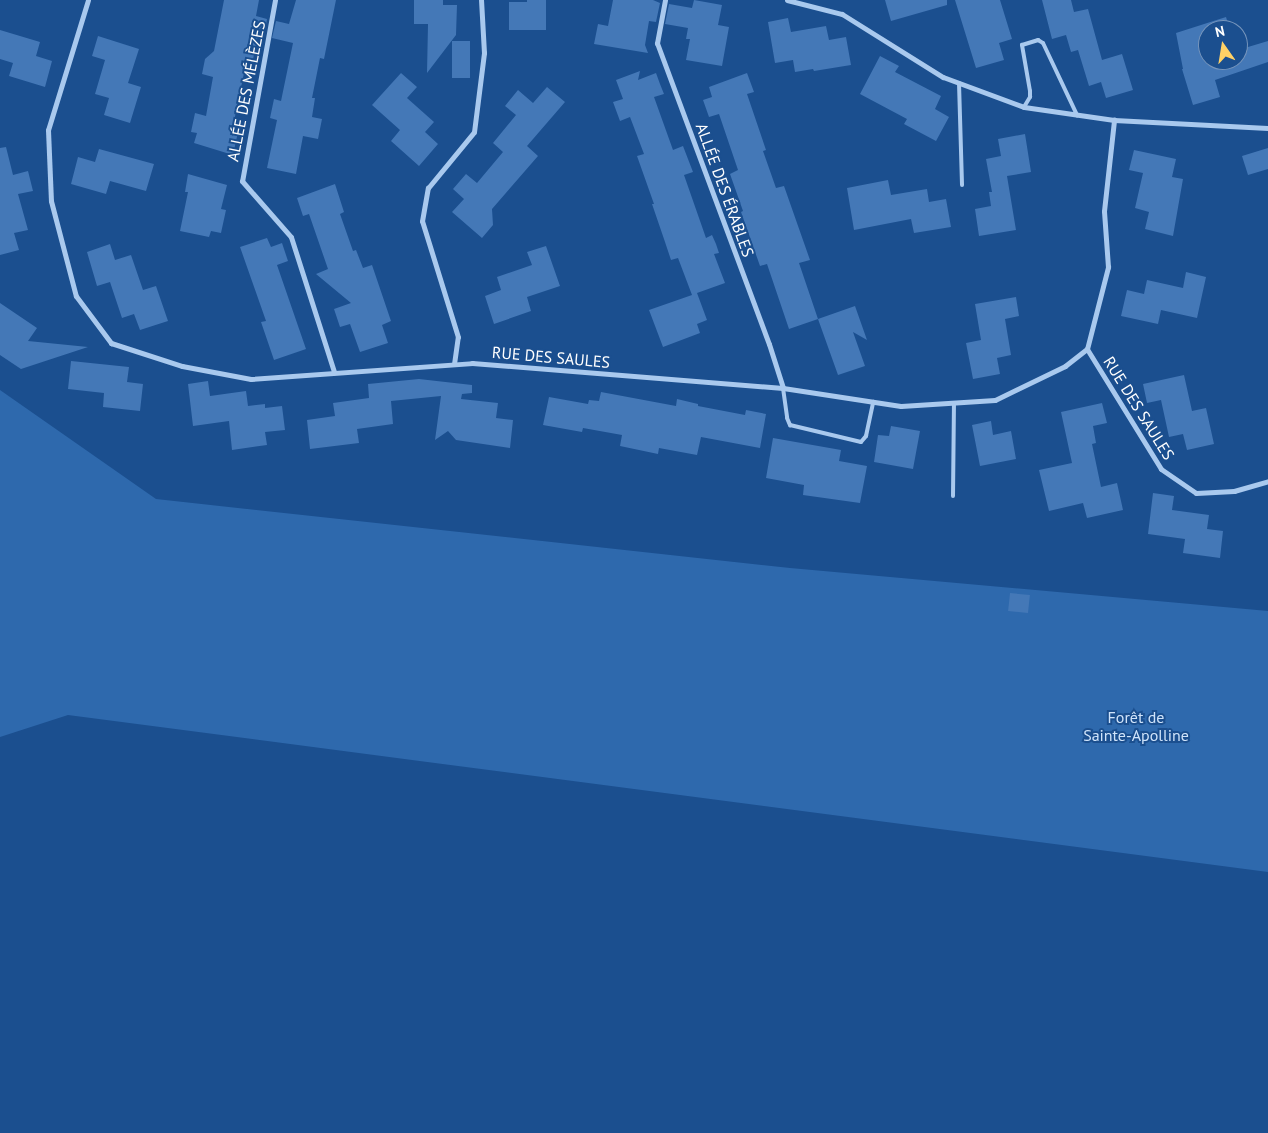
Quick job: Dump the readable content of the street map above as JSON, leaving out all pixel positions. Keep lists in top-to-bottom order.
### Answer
{
  "streets": {
    "street": ["ALLÉE DES MÉLÈZES", "ALLÉE DES ÉRABLES", "RUE DES SAULES"]
  },
  "crossings": [
    ["ALLÉE DES MÉLÈZES", "RUE DES SAULES"],
    ["ALLÉE DES ÉRABLES", "RUE DES SAULES"]
  ],
  "parks": ["Forêt de Sainte-Apolline"],
  "north": "top"
}
